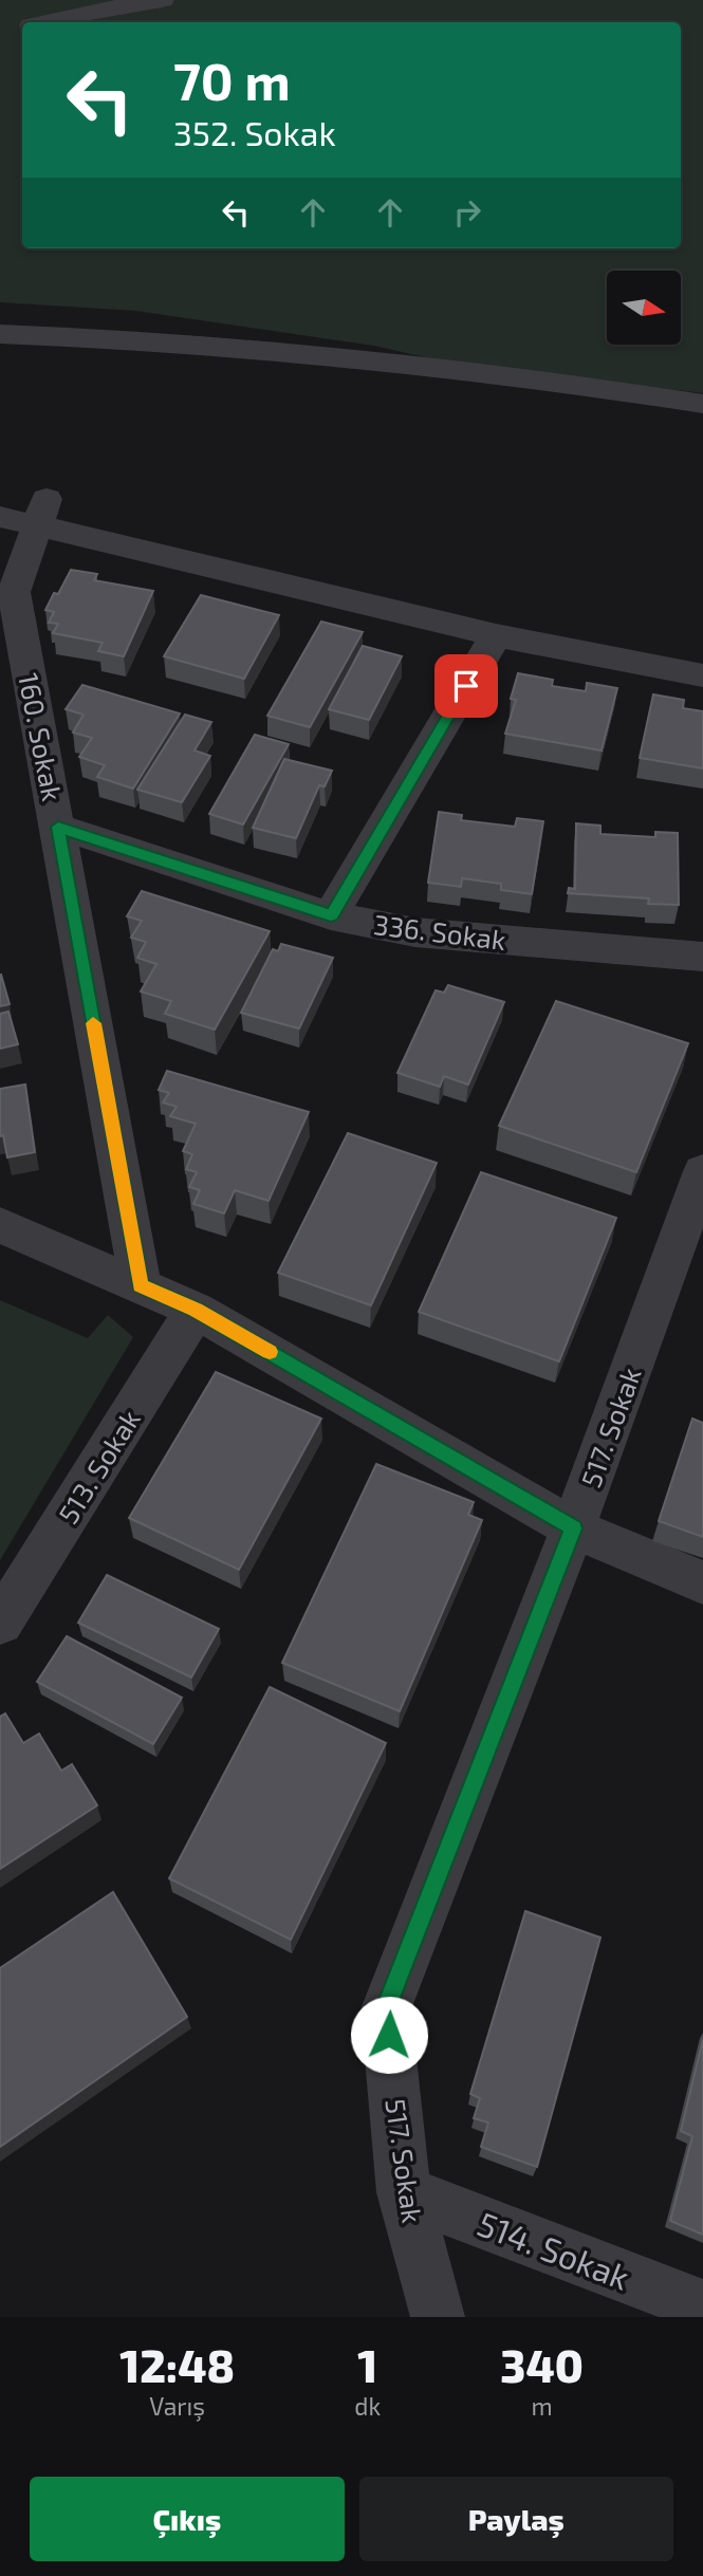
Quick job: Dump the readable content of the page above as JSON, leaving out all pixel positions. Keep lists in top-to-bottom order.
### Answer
{
  "streets": {
    "street": [
      "160. Sokak",
      "336. Sokak",
      "517. Sokak",
      "513. Sokak",
      "514. Sokak"
    ]
  },
  "crossings": [
    ["160. Sokak", "336. Sokak"],
    ["517. Sokak", "514. Sokak"]
  ],
  "north": "right",
  "page": {
    "turn": ["70 m", "352. Sokak"],
    "eta": [
      "12:48",
      "Varış",
      "1",
      "dk",
      "340",
      "m"
    ],
    "buttons": ["Çıkış", "Paylaş"]
  }
}
